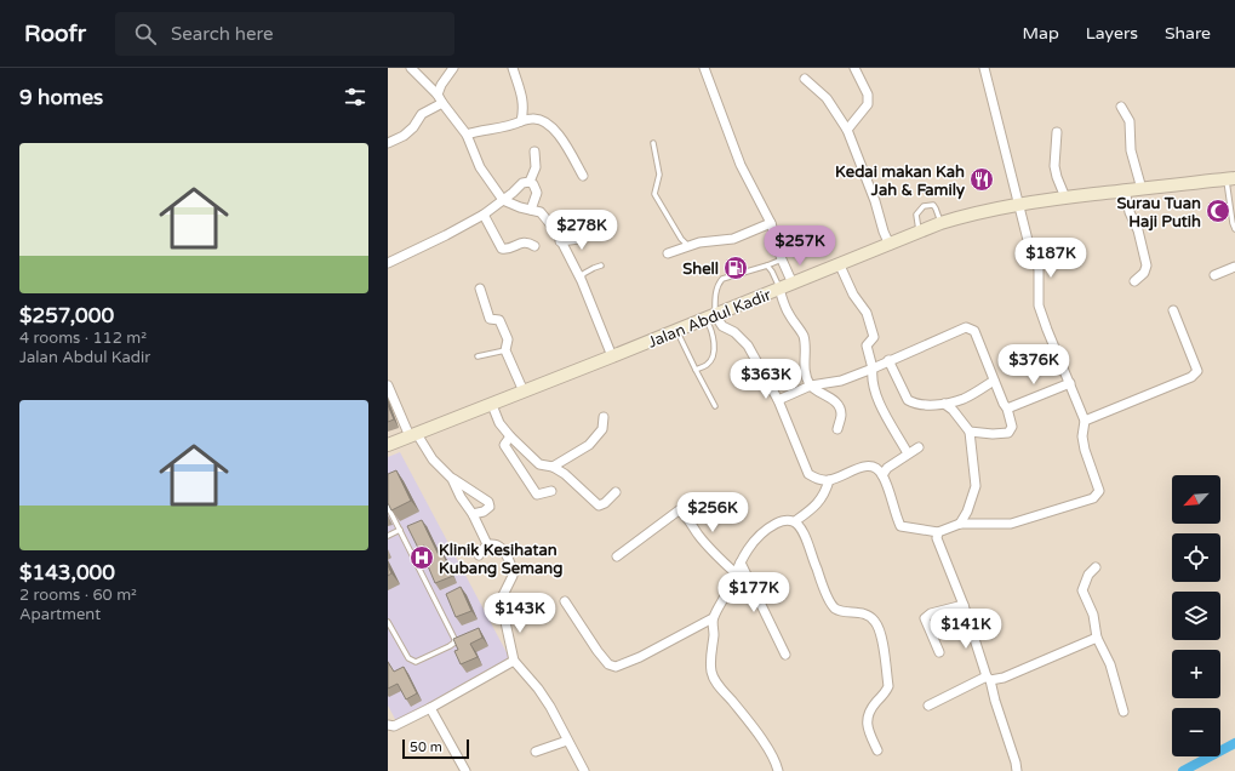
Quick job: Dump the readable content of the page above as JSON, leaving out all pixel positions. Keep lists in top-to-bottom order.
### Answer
{
  "streets": {
    "main road": ["Jalan Abdul Kadir"]
  },
  "places": {
    "restaurant": ["Kedai makan Kah Jah & Family"],
    "mosque": ["Surau Tuan Haji Putih"],
    "fuel station": ["Shell"],
    "hospital": ["Klinik Kesihatan Kubang Semang"]
  },
  "scale_bar": "50 m",
  "north": "bottom left",
  "page": {
    "header": "Roofr",
    "search": "Search here",
    "nav": ["Map", "Layers", "Share"],
    "heading": "9 homes",
    "list": [
      {
        "name": "$257,000",
        "note": "4 rooms · 112 m² · Jalan Abdul Kadir"
      },
      {
        "name": "$143,000",
        "note": "2 rooms · 60 m² · Apartment"
      }
    ],
    "price": [
      "$278K",
      "$257K",
      "$187K",
      "$376K",
      "$363K",
      "$256K",
      "$177K",
      "$143K",
      "$141K"
    ],
    "map_buttons": ["+", "−"],
    "scale": "50 m"
  }
}
